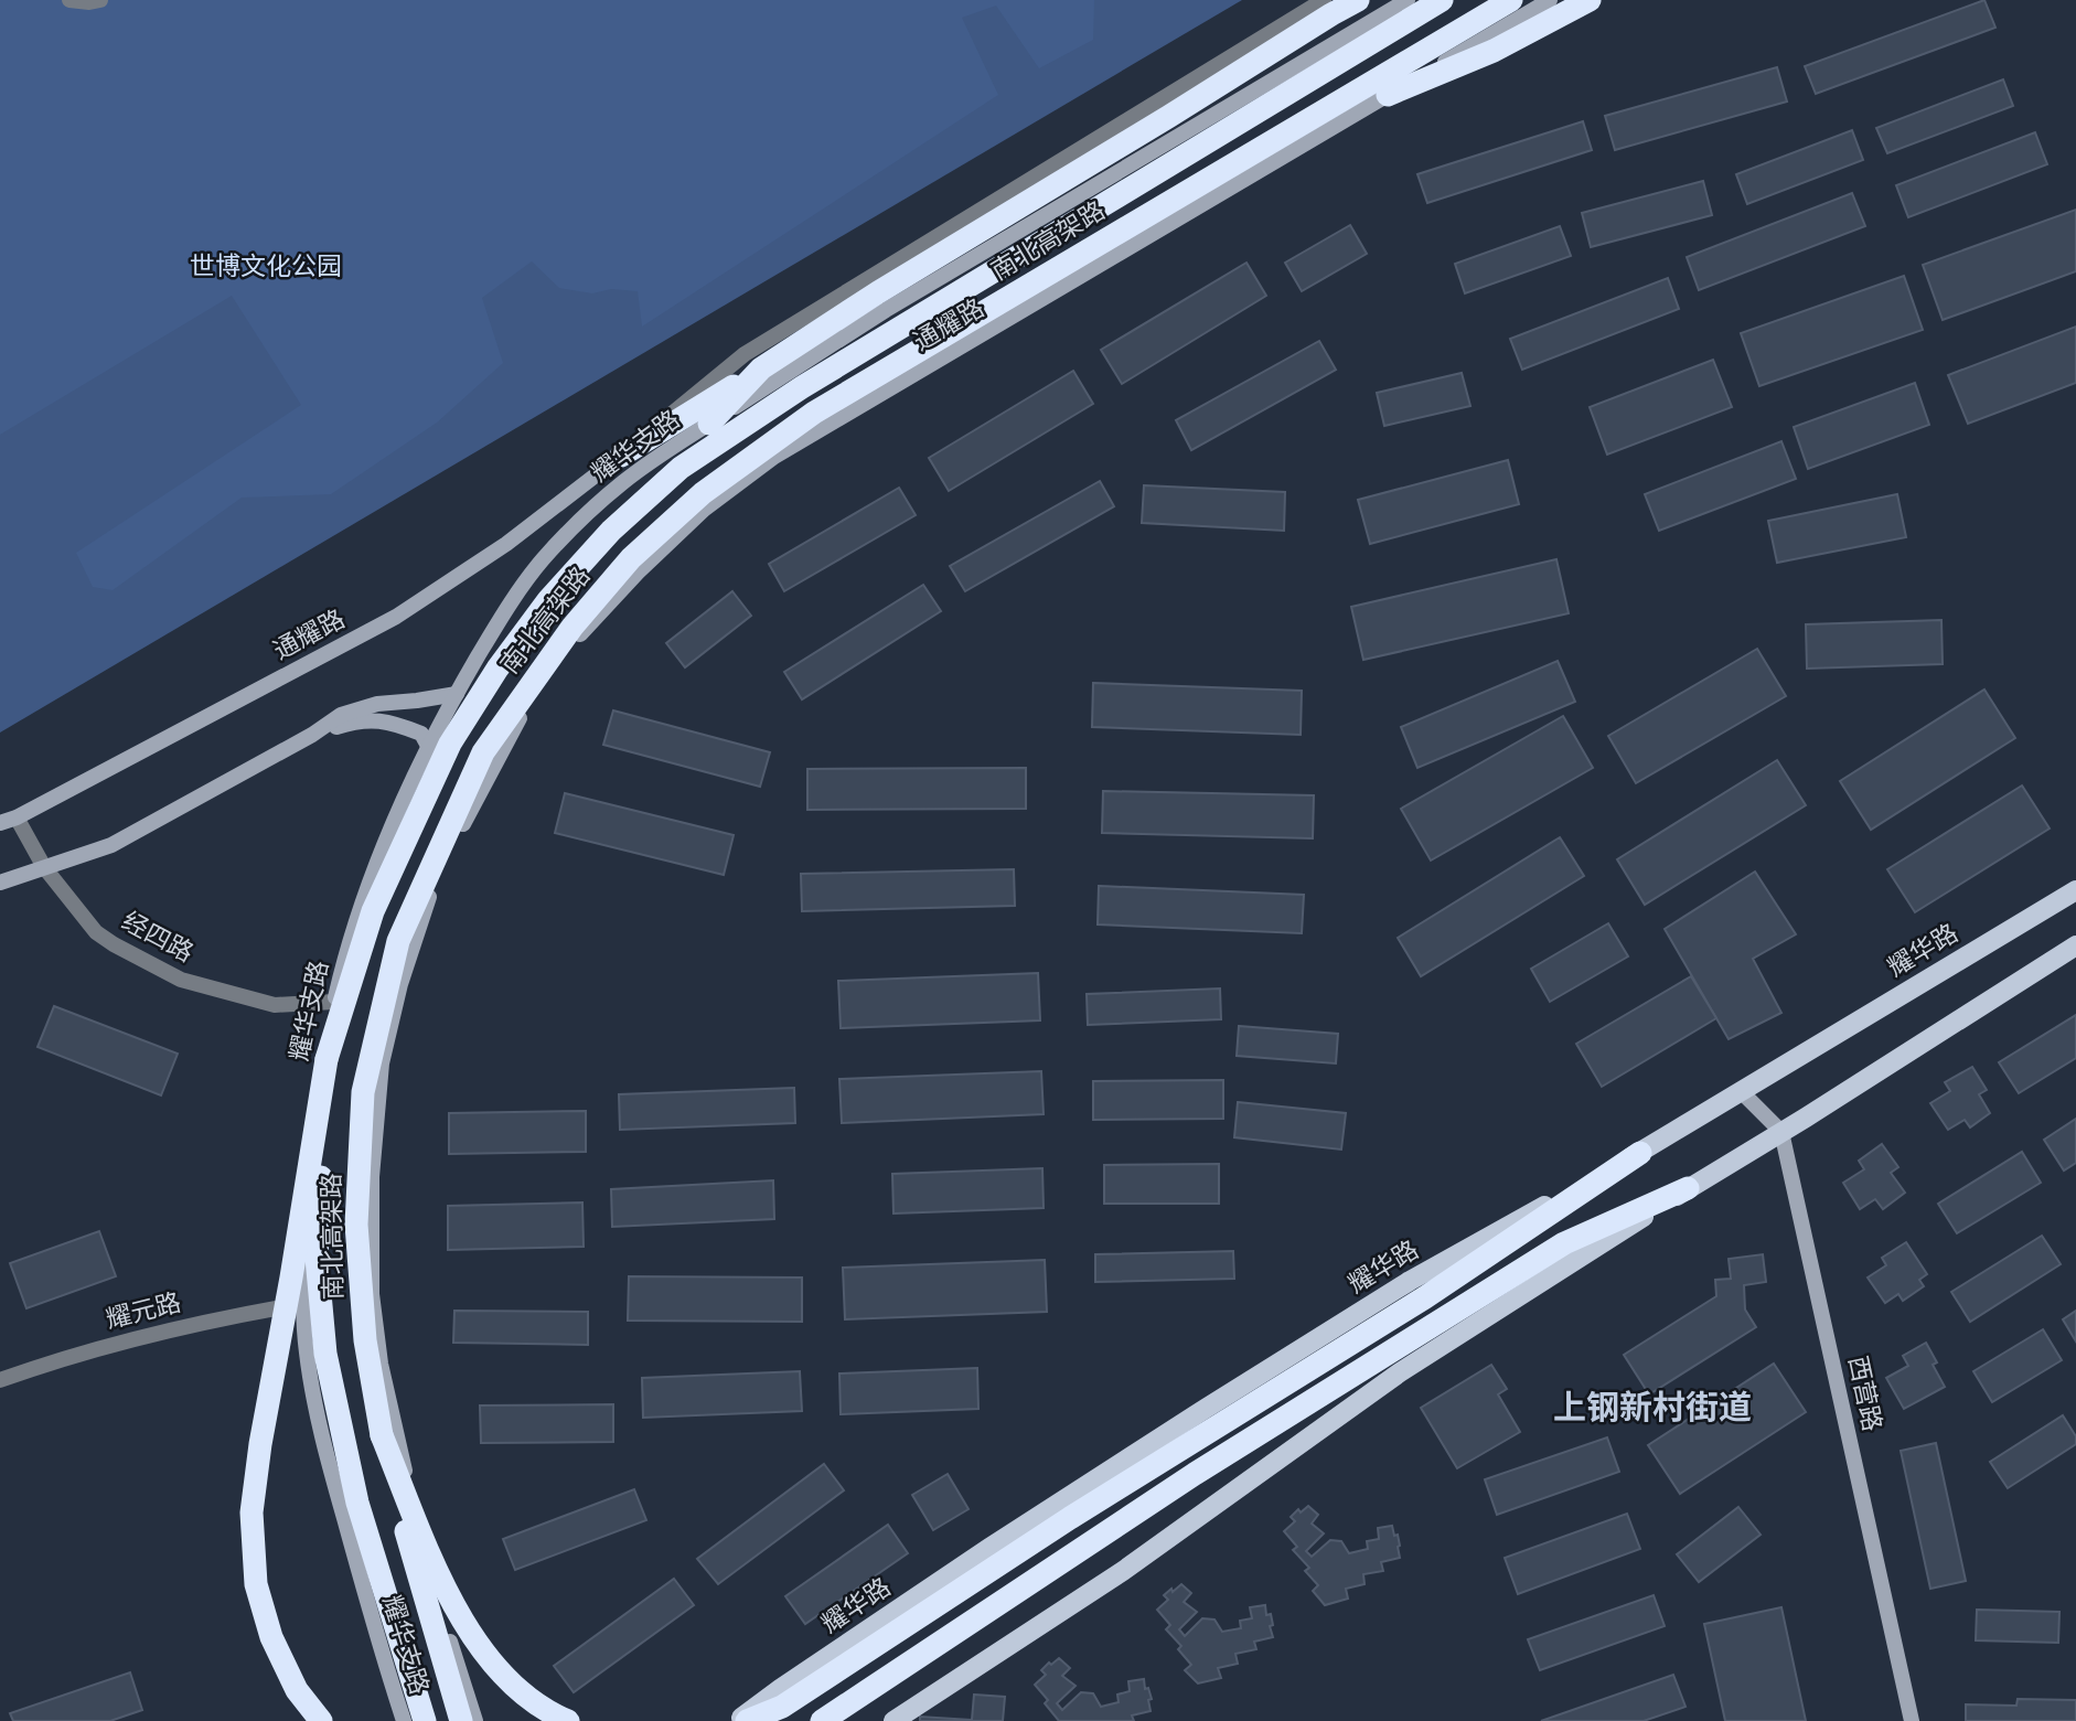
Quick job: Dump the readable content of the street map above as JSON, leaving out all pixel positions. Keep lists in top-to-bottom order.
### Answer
{
  "streets": {
    "highway": ["南北高架路"],
    "main road": ["耀华路"],
    "street": [
      "通耀路",
      "耀华支路",
      "经四路",
      "耀元路",
      "西营路"
    ]
  },
  "crossings": [
    ["通耀路", "耀华支路"],
    ["通耀路", "经四路"],
    ["耀华支路", "经四路"],
    ["耀华支路", "耀元路"]
  ],
  "districts": ["上钢新村街道"],
  "parks": ["世博文化公园"]
}
